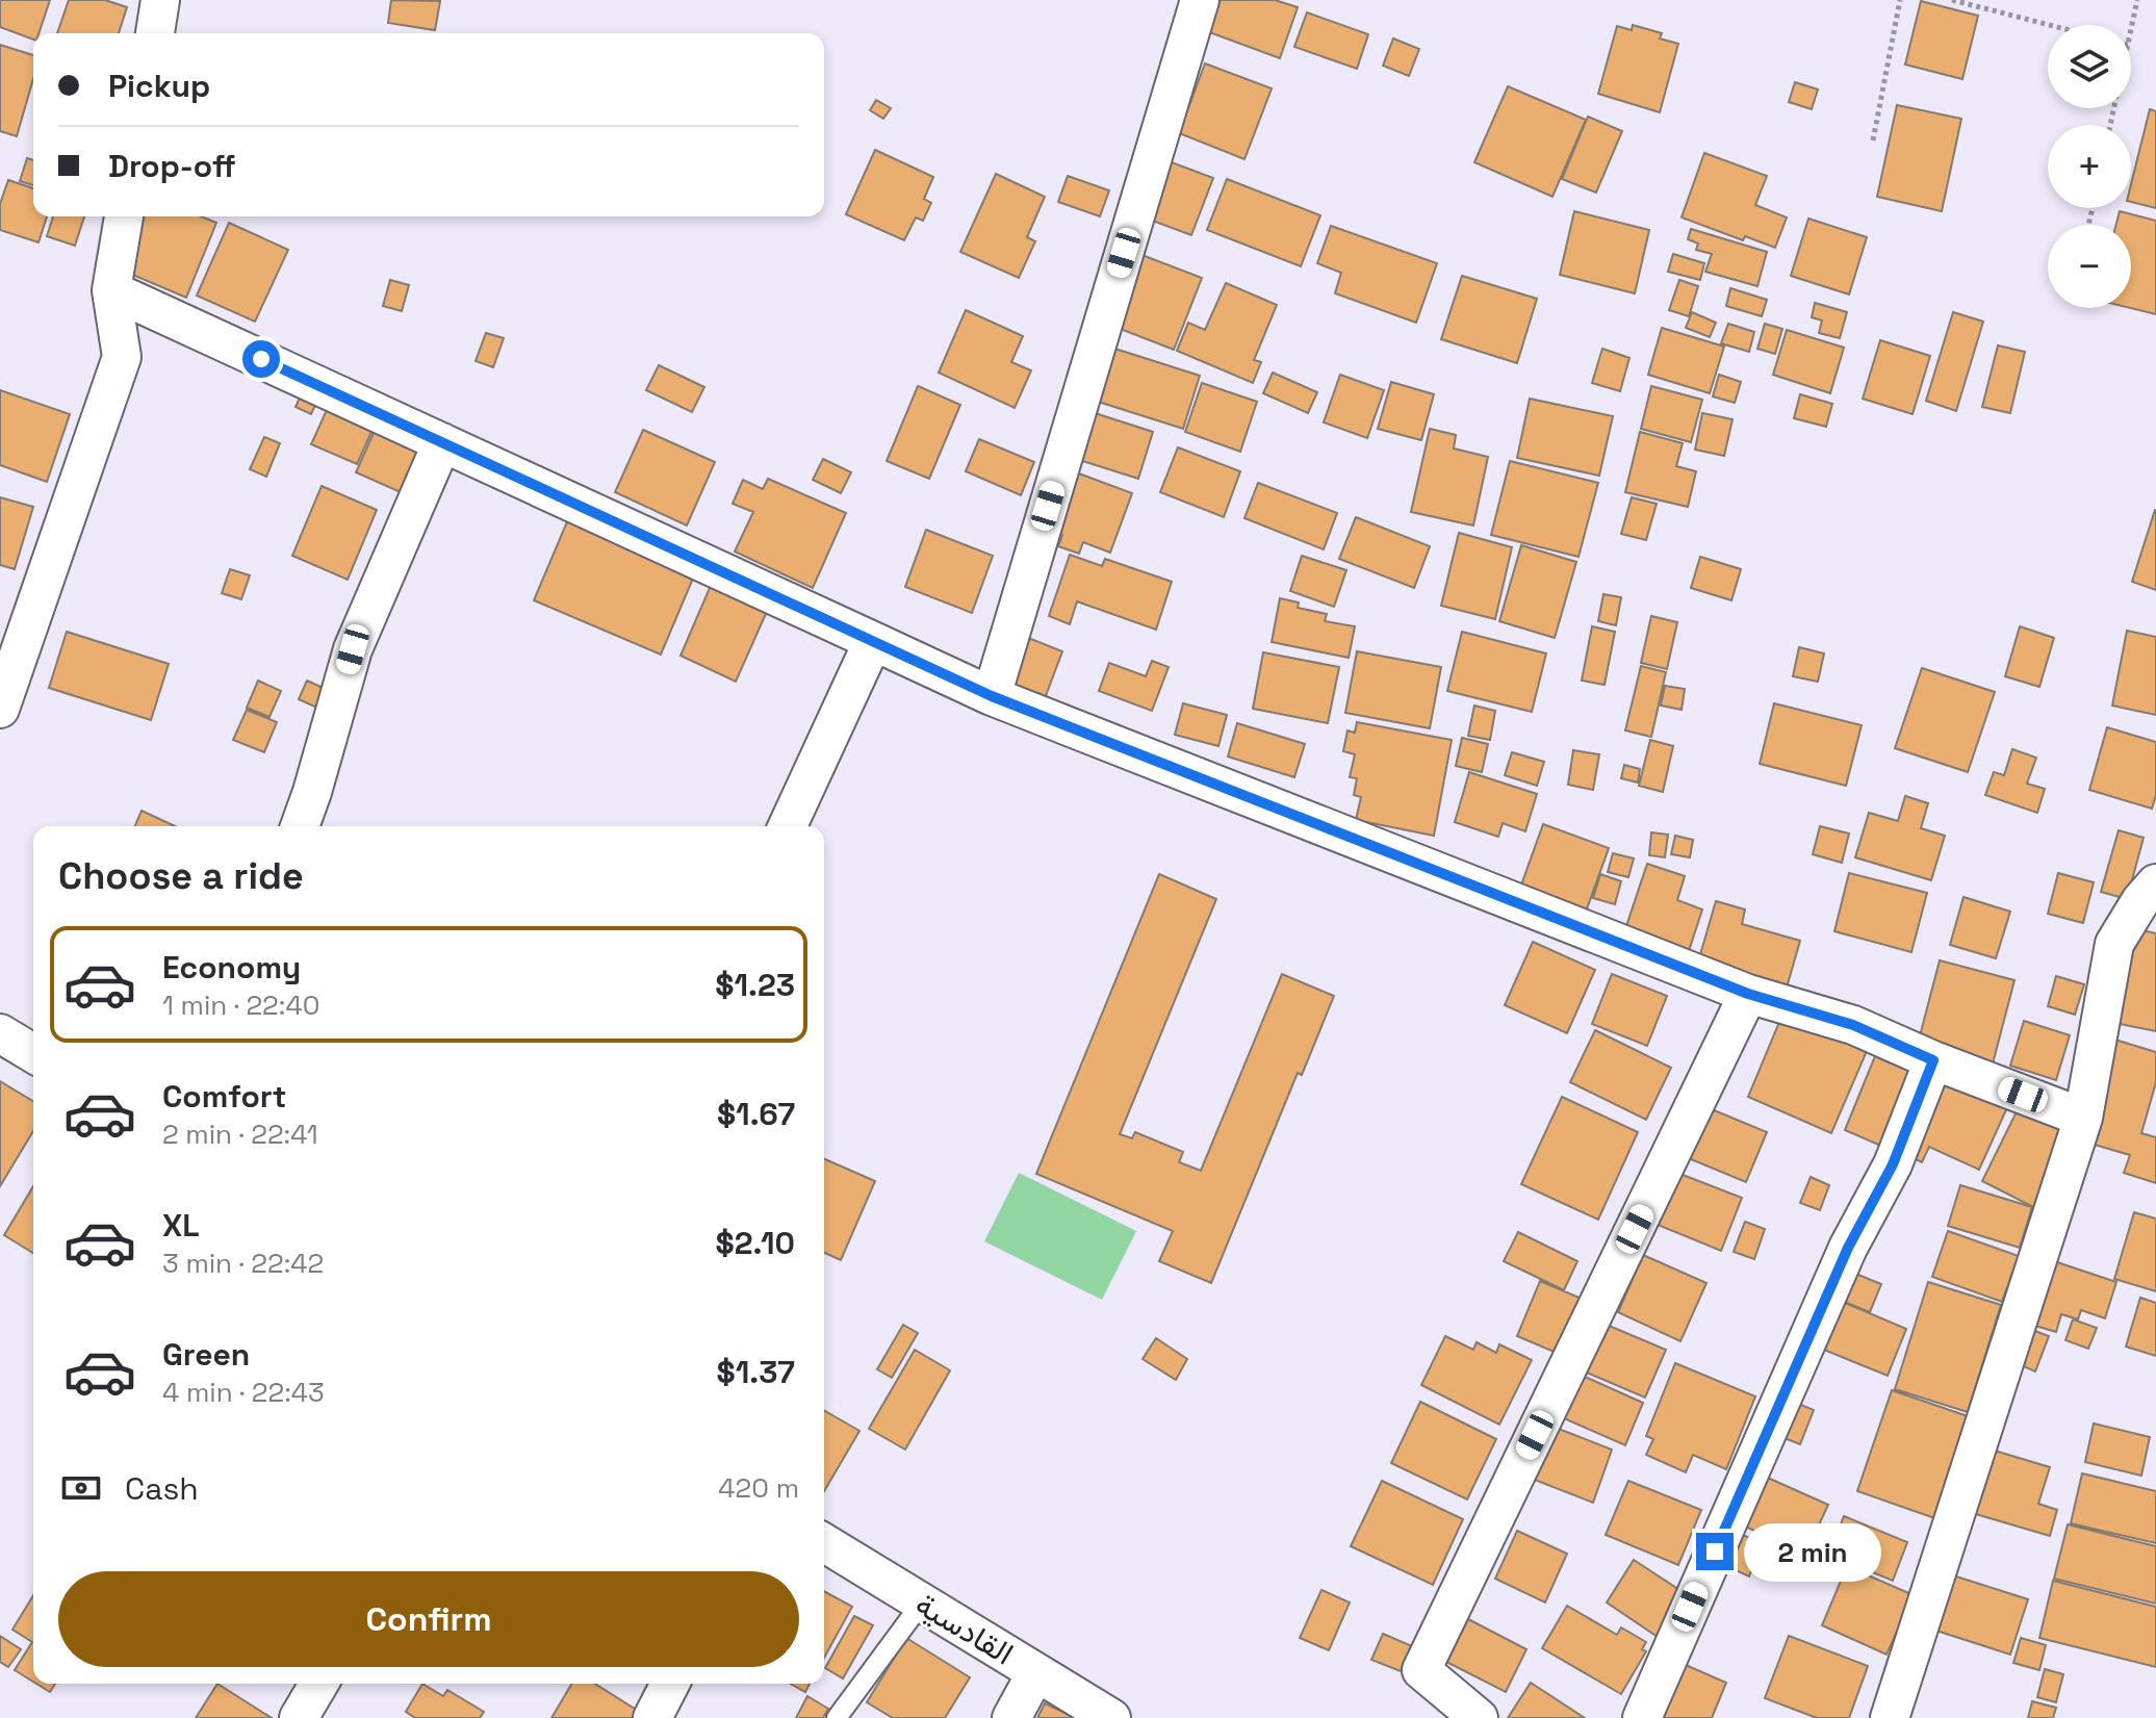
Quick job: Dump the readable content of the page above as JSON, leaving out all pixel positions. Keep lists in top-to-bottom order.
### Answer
{
  "streets": {
    "street": ["القادسية"]
  },
  "page": {
    "map_buttons": ["+", "−"],
    "banner": ["Pickup", "Drop-off"],
    "heading": "Choose a ride",
    "list": [
      {
        "name": "Economy",
        "note": "1 min · 22:40",
        "value": "$1.23"
      },
      {
        "name": "Comfort",
        "note": "2 min · 22:41",
        "value": "$1.67"
      },
      {
        "name": "XL",
        "note": "3 min · 22:42",
        "value": "$2.10"
      },
      {
        "name": "Green",
        "note": "4 min · 22:43",
        "value": "$1.37"
      }
    ],
    "pay": ["Cash", "420 m"],
    "bubble": "2 min",
    "buttons": "Confirm"
  }
}
